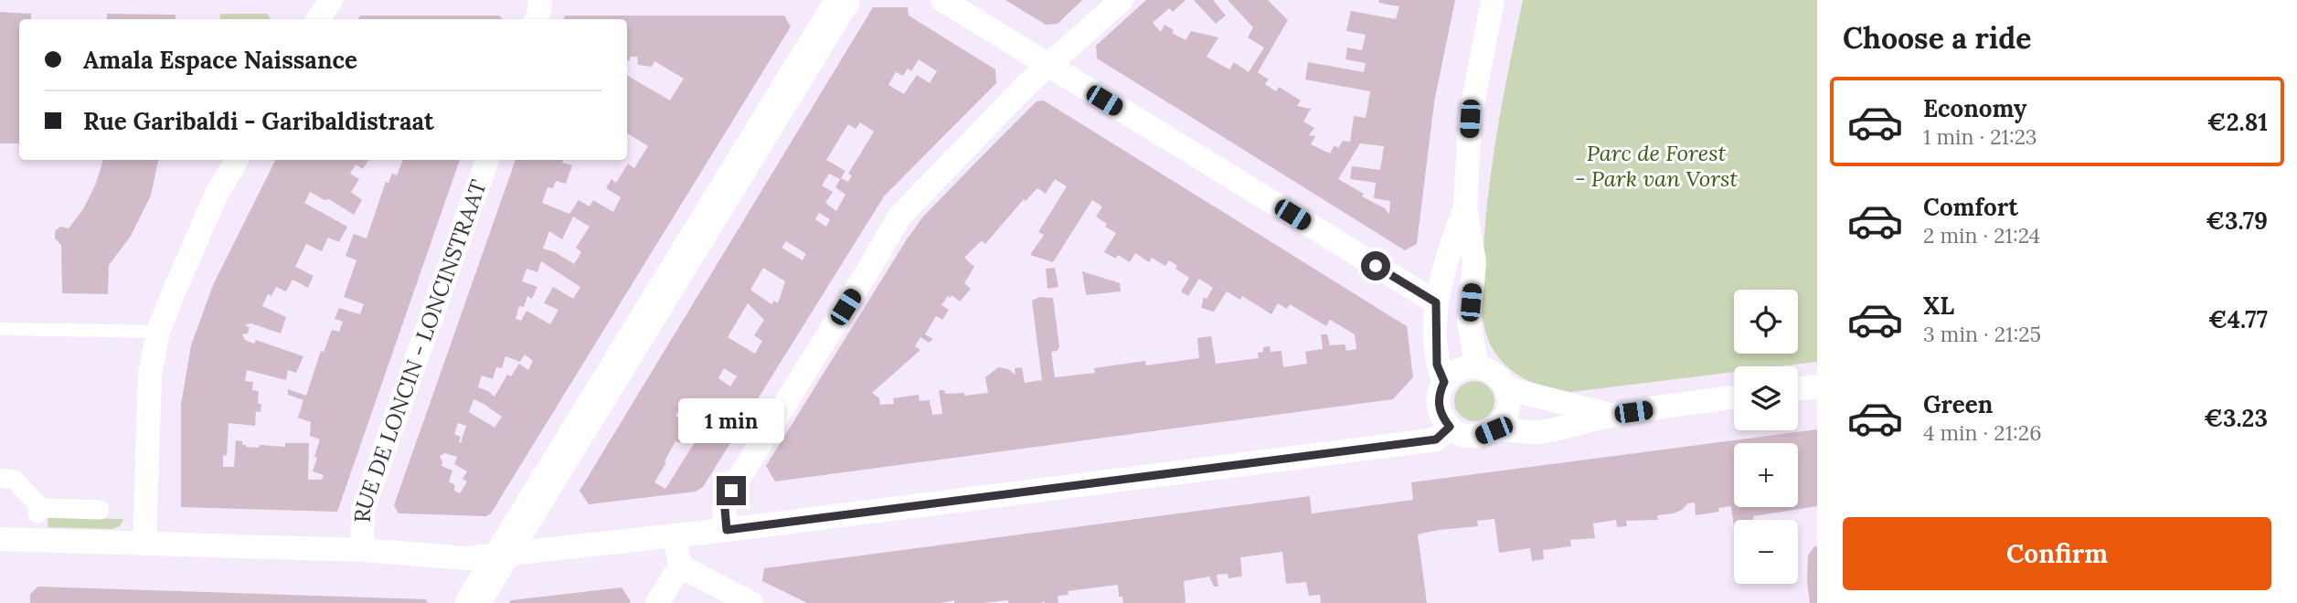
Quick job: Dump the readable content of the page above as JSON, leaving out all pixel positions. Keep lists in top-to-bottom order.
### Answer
{
  "streets": {
    "street": ["RUE DE LONCIN - LONCINSTRAAT"]
  },
  "parks": ["Parc de Forest - Park van Vorst"],
  "page": {
    "heading": "Choose a ride",
    "banner": ["Amala Espace Naissance", "Rue Garibaldi - Garibaldistraat"],
    "list": [
      {
        "name": "Economy",
        "note": "1 min · 21:23",
        "value": "€2.81"
      },
      {
        "name": "Comfort",
        "note": "2 min · 21:24",
        "value": "€3.79"
      },
      {
        "name": "XL",
        "note": "3 min · 21:25",
        "value": "€4.77"
      },
      {
        "name": "Green",
        "note": "4 min · 21:26",
        "value": "€3.23"
      }
    ],
    "map_buttons": ["+", "−"],
    "bubble": "1 min",
    "buttons": "Confirm"
  }
}
